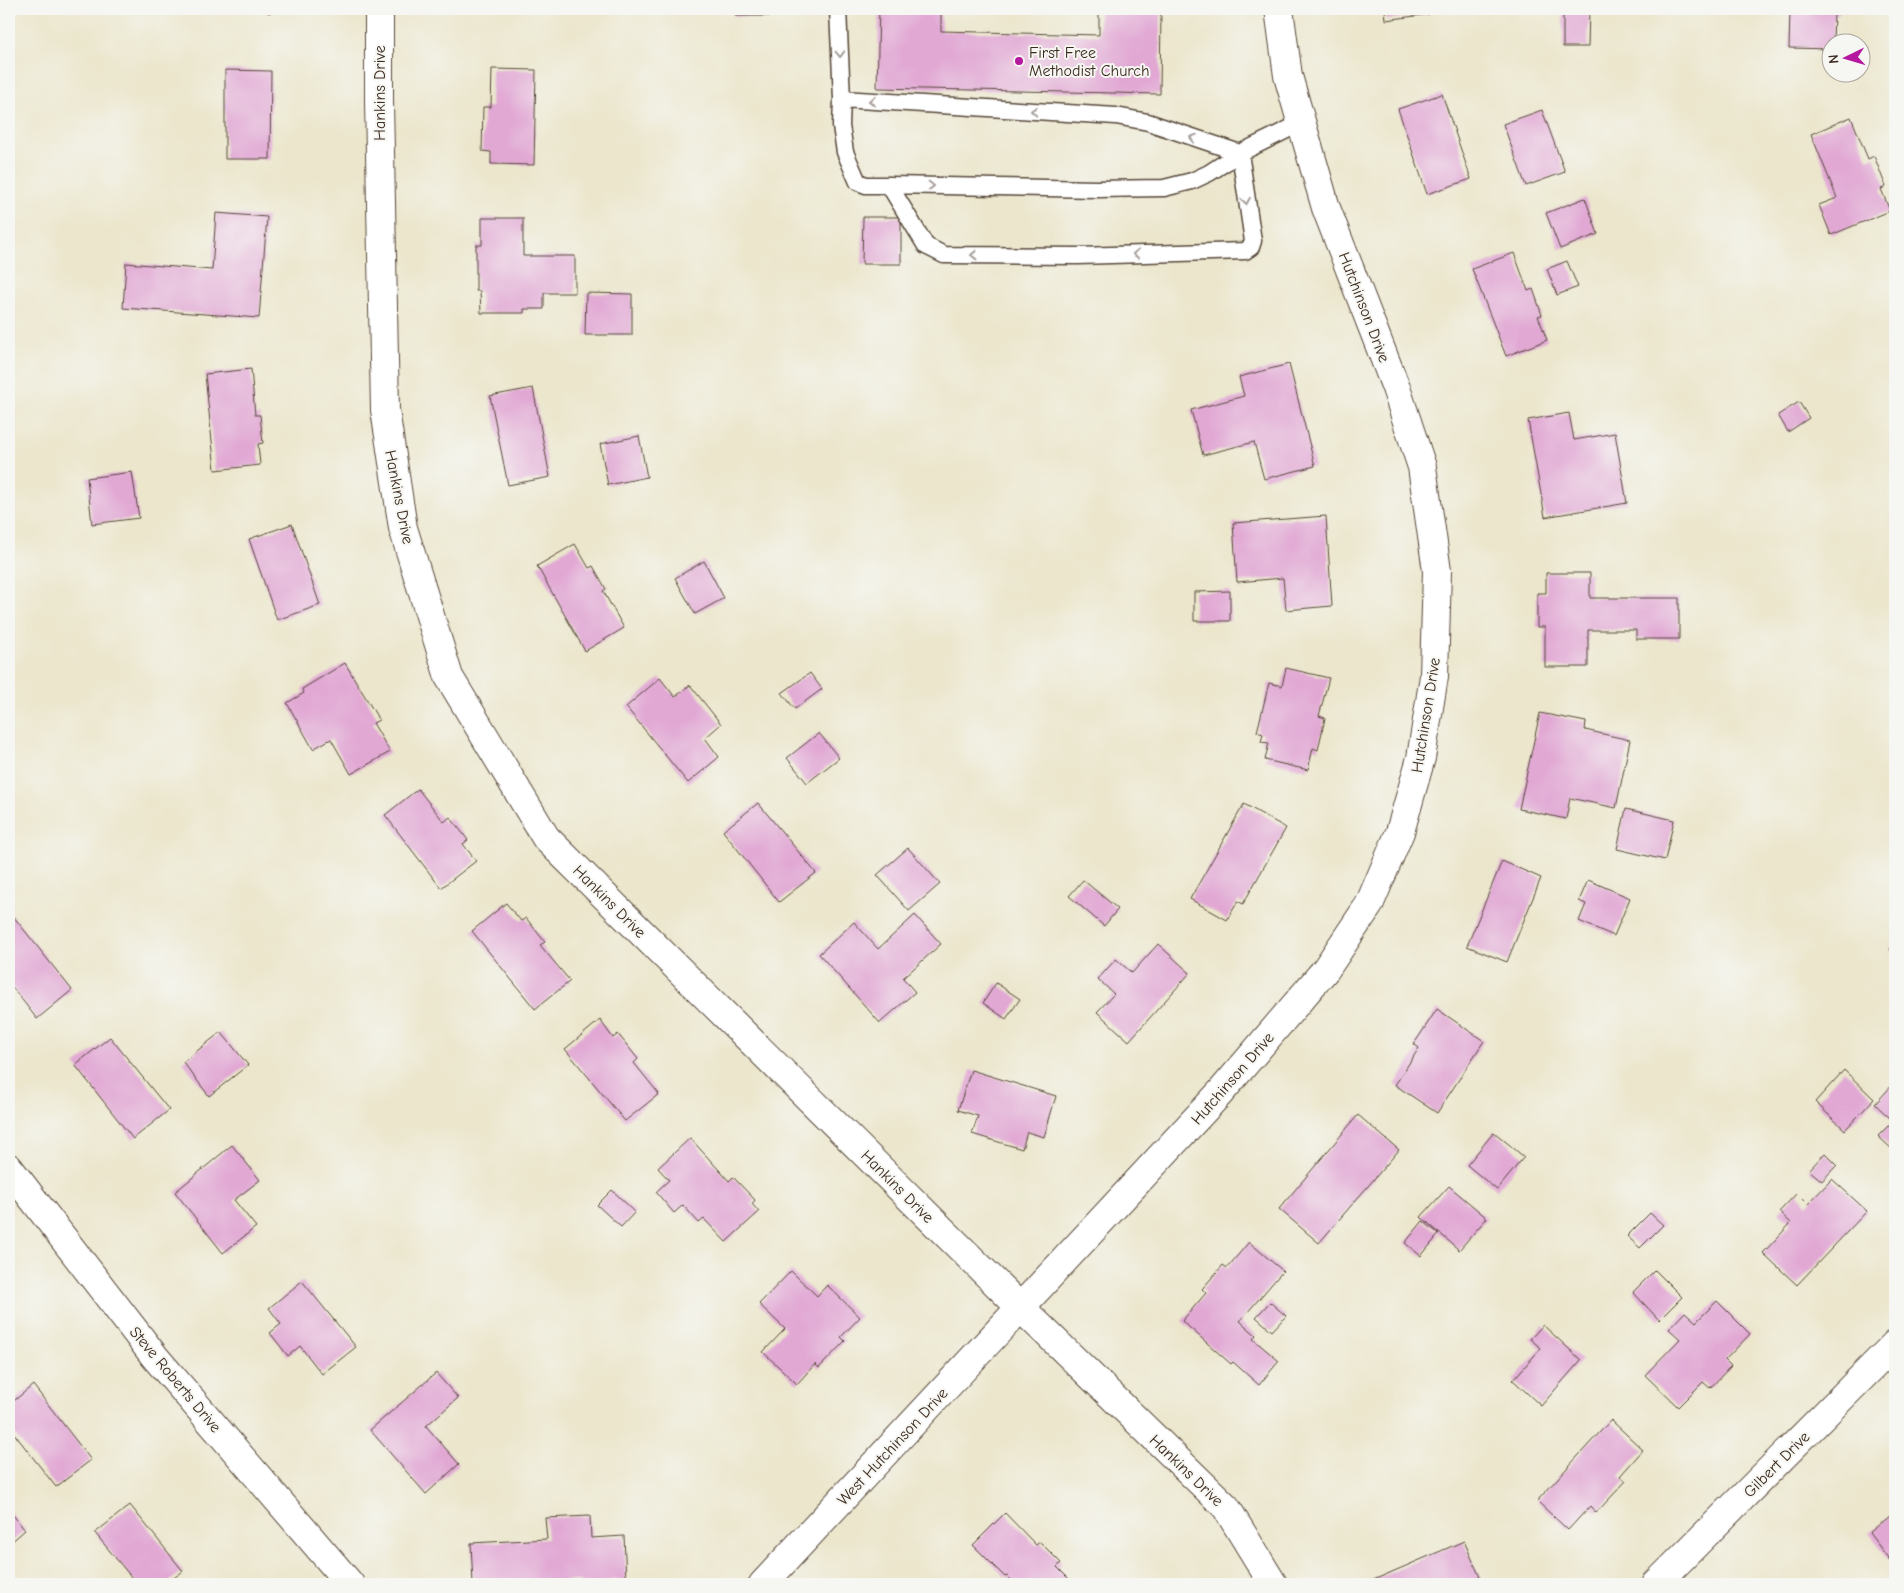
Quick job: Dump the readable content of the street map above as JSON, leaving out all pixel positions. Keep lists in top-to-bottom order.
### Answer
{
  "streets": {
    "street": [
      "Hankins Drive",
      "Hutchinson Drive",
      "Steve Roberts Drive",
      "West Hutchinson Drive",
      "Gilbert Drive"
    ]
  },
  "crossings": [
    ["Hankins Drive", "Hutchinson Drive"],
    ["Hankins Drive", "West Hutchinson Drive"],
    ["Hutchinson Drive", "West Hutchinson Drive"]
  ],
  "places": ["First Free Methodist Church"],
  "north": "left"
}
